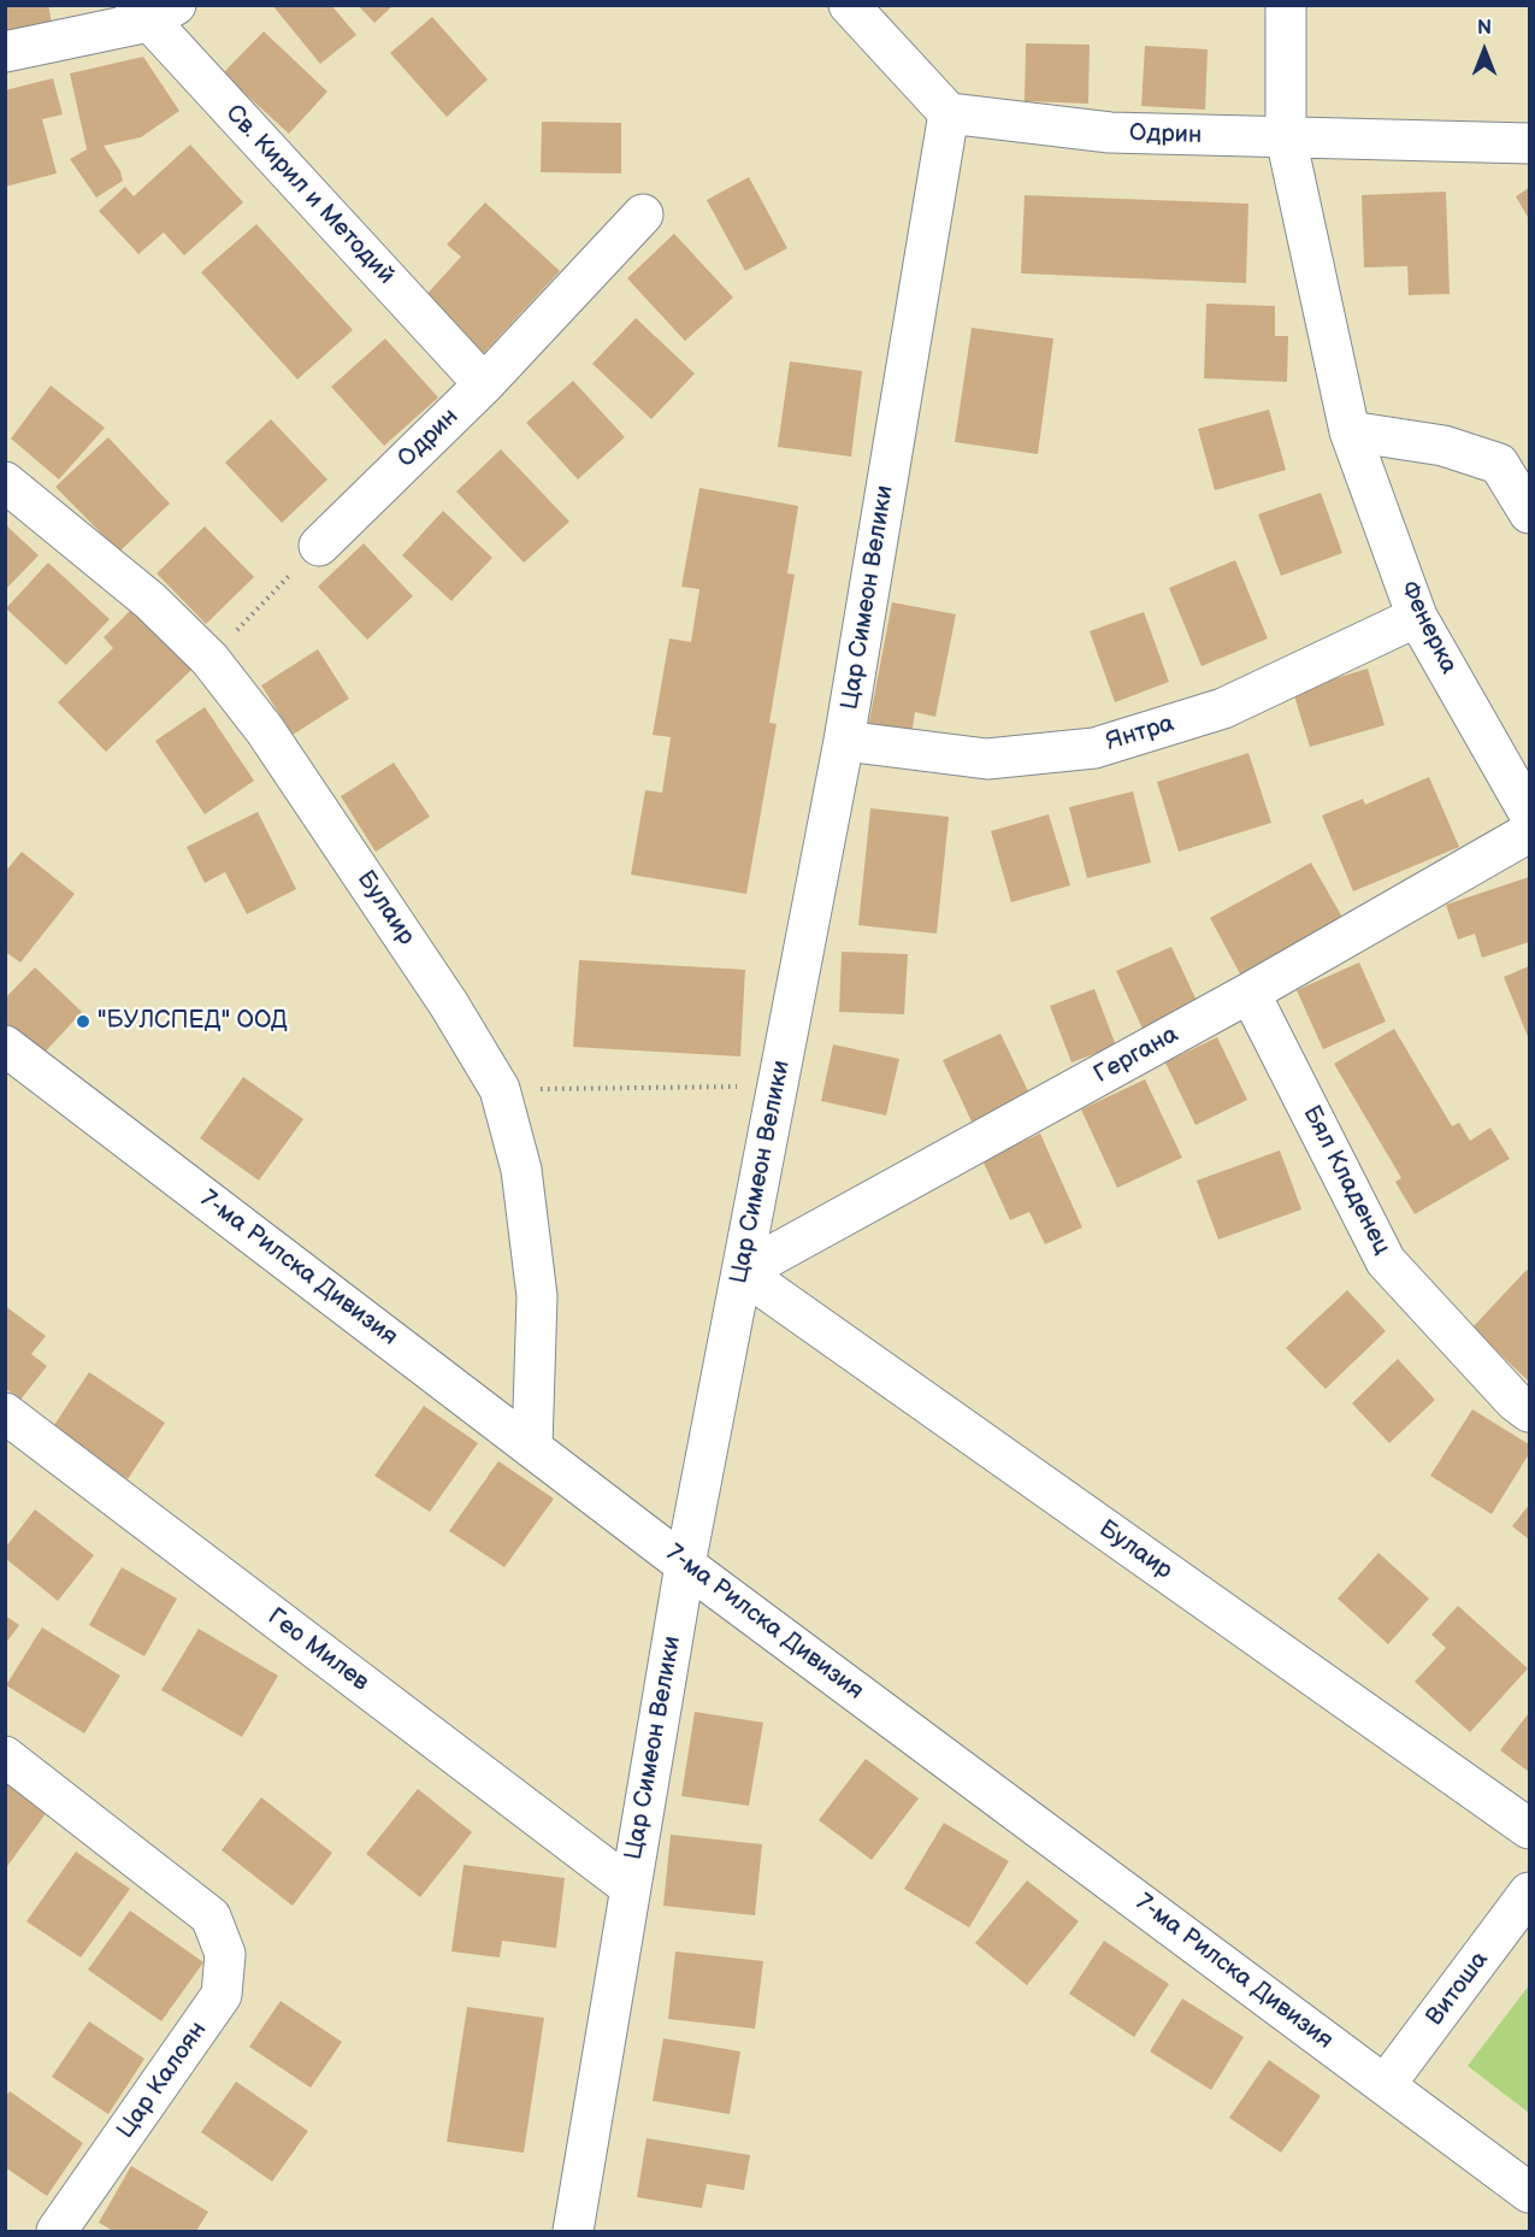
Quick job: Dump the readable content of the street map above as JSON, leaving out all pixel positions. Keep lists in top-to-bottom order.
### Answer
{
  "streets": {
    "street": [
      "Одрин",
      "Св. Кирил и Методий",
      "Цар Симеон Велики",
      "Фенерка",
      "Янтра",
      "Булаир",
      "Гергана",
      "Бял Кладенец",
      "7-ма Рилска Дивизия",
      "Гео Милев",
      "Витоша",
      "Цар Калоян"
    ]
  },
  "crossings": [
    ["Одрин", "Св. Кирил и Методий"],
    ["Одрин", "Цар Симеон Велики"],
    ["Одрин", "Фенерка"],
    ["Цар Симеон Велики", "Янтра"],
    ["Цар Симеон Велики", "Булаир"],
    ["Цар Симеон Велики", "Гергана"],
    ["Цар Симеон Велики", "7-ма Рилска Дивизия"],
    ["Цар Симеон Велики", "Гео Милев"],
    ["Фенерка", "Янтра"],
    ["Булаир", "Гергана"],
    ["Булаир", "7-ма Рилска Дивизия"],
    ["Гергана", "Бял Кладенец"],
    ["7-ма Рилска Дивизия", "Витоша"]
  ],
  "places": ["\"БУЛСПЕД\" ООД"],
  "north": "top"
}
